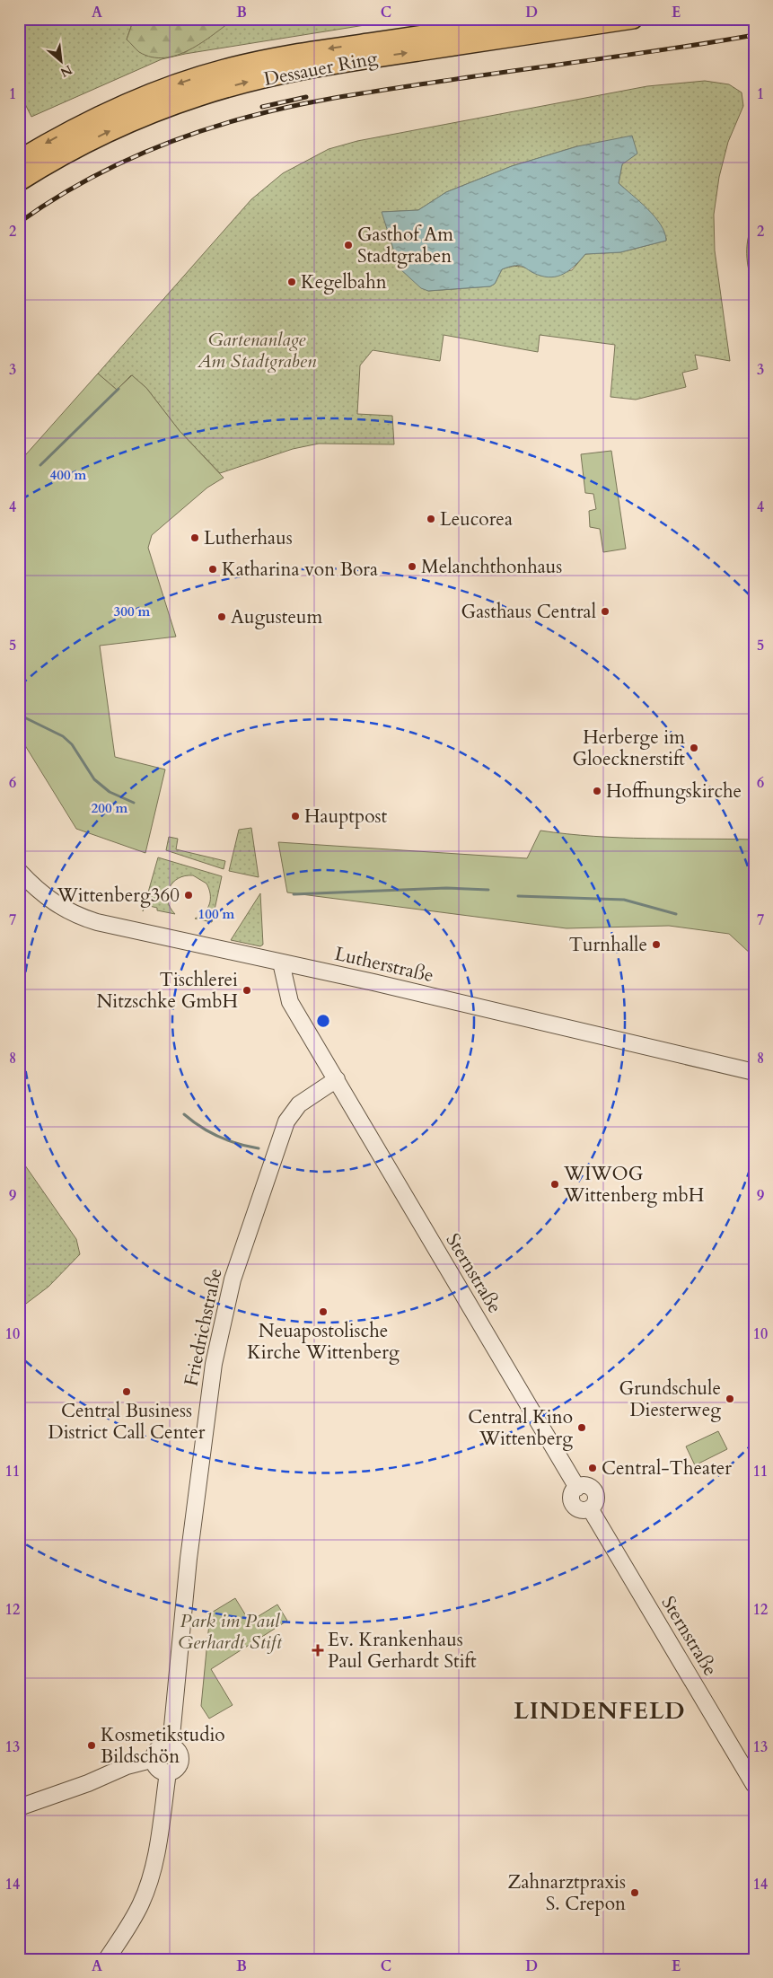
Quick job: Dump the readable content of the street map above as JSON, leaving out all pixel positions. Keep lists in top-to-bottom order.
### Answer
{
  "streets": {
    "main road": ["Dessauer Ring"],
    "street": ["Lutherstraße", "Sternstraße", "Friedrichstraße"]
  },
  "crossings": [
    ["Sternstraße", "Friedrichstraße"]
  ],
  "districts": ["LINDENFELD"],
  "parks": ["Gartenanlage Am Stadtgraben", "Park im Paul Gerhardt Stift"],
  "places": {
    "other": [
      "Gasthof Am Stadtgraben",
      "Kegelbahn",
      "Leucorea",
      "Lutherhaus",
      "Melanchthonhaus",
      "Katharina von Bora",
      "Gasthaus Central",
      "Augusteum",
      "Herberge im Gloecknerstift",
      "Hoffnungskirche",
      "Hauptpost",
      "Wittenberg360",
      "Turnhalle",
      "Tischlerei Nitzschke GmbH",
      "WIWOG Wittenberg mbH",
      "Neuapostolische Kirche Wittenberg",
      "Central Business District Call Center",
      "Grundschule Diesterweg",
      "Central Kino Wittenberg",
      "Central-Theater",
      "Kosmetikstudio Bildschön",
      "Zahnarztpraxis S. Crepon"
    ],
    "health": ["Ev. Krankenhaus Paul Gerhardt Stift"]
  },
  "north": "bottom right",
  "grid": {
    "columns": [
      "A",
      "B",
      "C",
      "D",
      "E"
    ],
    "rows": [
      "1",
      "2",
      "3",
      "4",
      "5",
      "6",
      "7",
      "8",
      "9",
      "10",
      "11",
      "12",
      "13",
      "14"
    ]
  },
  "rings": [
    "400 m",
    "300 m",
    "200 m",
    "100 m"
  ]
}
